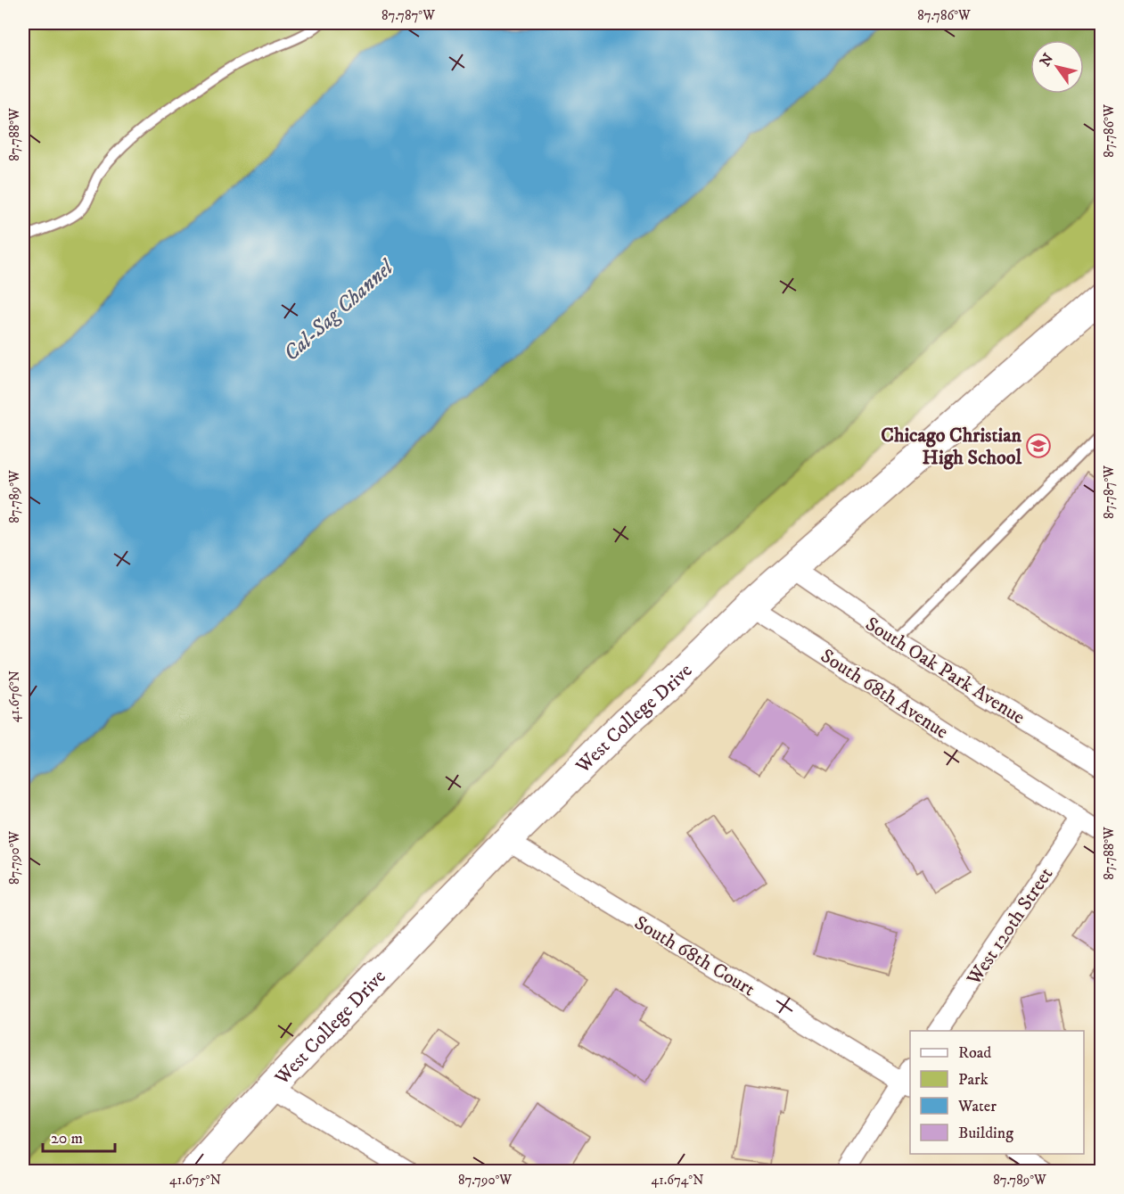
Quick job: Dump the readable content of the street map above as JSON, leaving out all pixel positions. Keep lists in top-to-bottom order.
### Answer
{
  "streets": {
    "main road": ["West College Drive"],
    "street": [
      "South Oak Park Avenue",
      "South 68th Avenue",
      "West 120th Street",
      "South 68th Court"
    ]
  },
  "crossings": [
    ["South Oak Park Avenue", "West College Drive"],
    ["South 68th Avenue", "West College Drive"],
    ["South 68th Avenue", "West 120th Street"],
    ["West College Drive", "South 68th Court"]
  ],
  "water": ["Cal-Sag Channel"],
  "places": {
    "school or university": ["Chicago Christian High School"]
  },
  "legend": [
    "Road",
    "Park",
    "Water",
    "Building"
  ],
  "scale_bar": "20 m",
  "north": "top left",
  "coordinates": [
    "87.787°W",
    "87.786°W",
    "87.788°W",
    "87.789°W",
    "41.676°N",
    "87.790°W",
    "41.675°N",
    "41.674°N"
  ]
}
